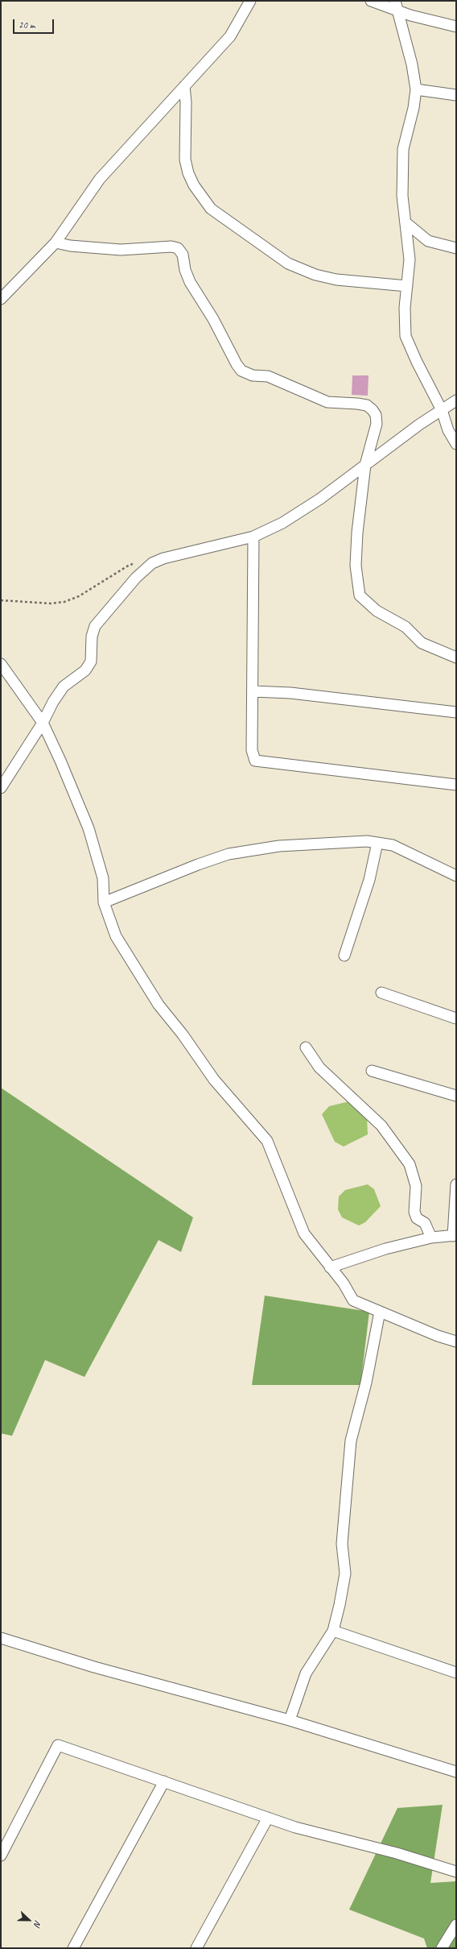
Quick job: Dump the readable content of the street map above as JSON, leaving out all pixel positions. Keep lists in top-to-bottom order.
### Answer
{
  "scale_bar": "20 m",
  "north": "right"
}
